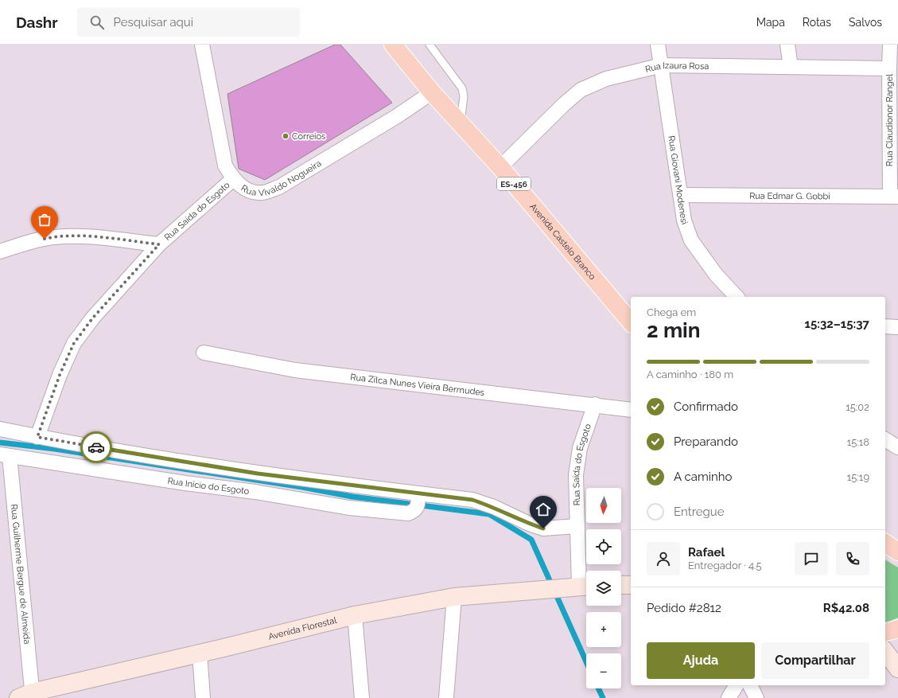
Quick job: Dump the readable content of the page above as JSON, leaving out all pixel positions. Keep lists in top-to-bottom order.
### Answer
{
  "streets": {
    "main road": ["ES-456", "Avenida Castelo Branco", "Avenida Florestal"],
    "street": [
      "Rua Izaura Rosa",
      "Rua Claudionor Rangel",
      "Rua Vivaldo Nogueira",
      "Rua Giovani Modenesi",
      "Rua Edmar G. Gobbi",
      "Rua Saída do Esgoto",
      "Rua Zilca Nunes Vieira Bermudes",
      "Rua Início do Esgoto",
      "Rua Guilherme Bergue de Almeida"
    ]
  },
  "crossings": [
    ["Rua Izaura Rosa", "Rua Claudionor Rangel"],
    ["Rua Izaura Rosa", "Rua Giovani Modenesi"],
    ["Rua Izaura Rosa", "Avenida Castelo Branco"],
    ["Rua Claudionor Rangel", "Rua Edmar G. Gobbi"],
    ["Rua Vivaldo Nogueira", "Rua Saída do Esgoto"],
    ["Rua Vivaldo Nogueira", "Avenida Castelo Branco"],
    ["Rua Giovani Modenesi", "Rua Edmar G. Gobbi"],
    ["Rua Saída do Esgoto", "Rua Zilca Nunes Vieira Bermudes"],
    ["Rua Saída do Esgoto", "Avenida Florestal"],
    ["Rua Início do Esgoto", "Rua Guilherme Bergue de Almeida"],
    ["Rua Guilherme Bergue de Almeida", "Avenida Florestal"]
  ],
  "places": ["Correios"],
  "north": "bottom",
  "page": {
    "header": "Dashr",
    "search": "Pesquisar aqui",
    "nav": ["Mapa", "Rotas", "Salvos"],
    "heading": ["2 min", "Chega em", "15:32–15:37"],
    "panel": [
      "Rafael",
      "Entregador · 4.5",
      "Pedido #2812",
      "R$42.08"
    ],
    "bar": "A caminho · 180 m",
    "list": [
      ["Confirmado", "15:02"],
      ["Preparando", "15:18"],
      ["A caminho", "15:19"],
      "Entregue"
    ],
    "map_buttons": ["+", "−"],
    "buttons": ["Ajuda", "Compartilhar"]
  }
}
